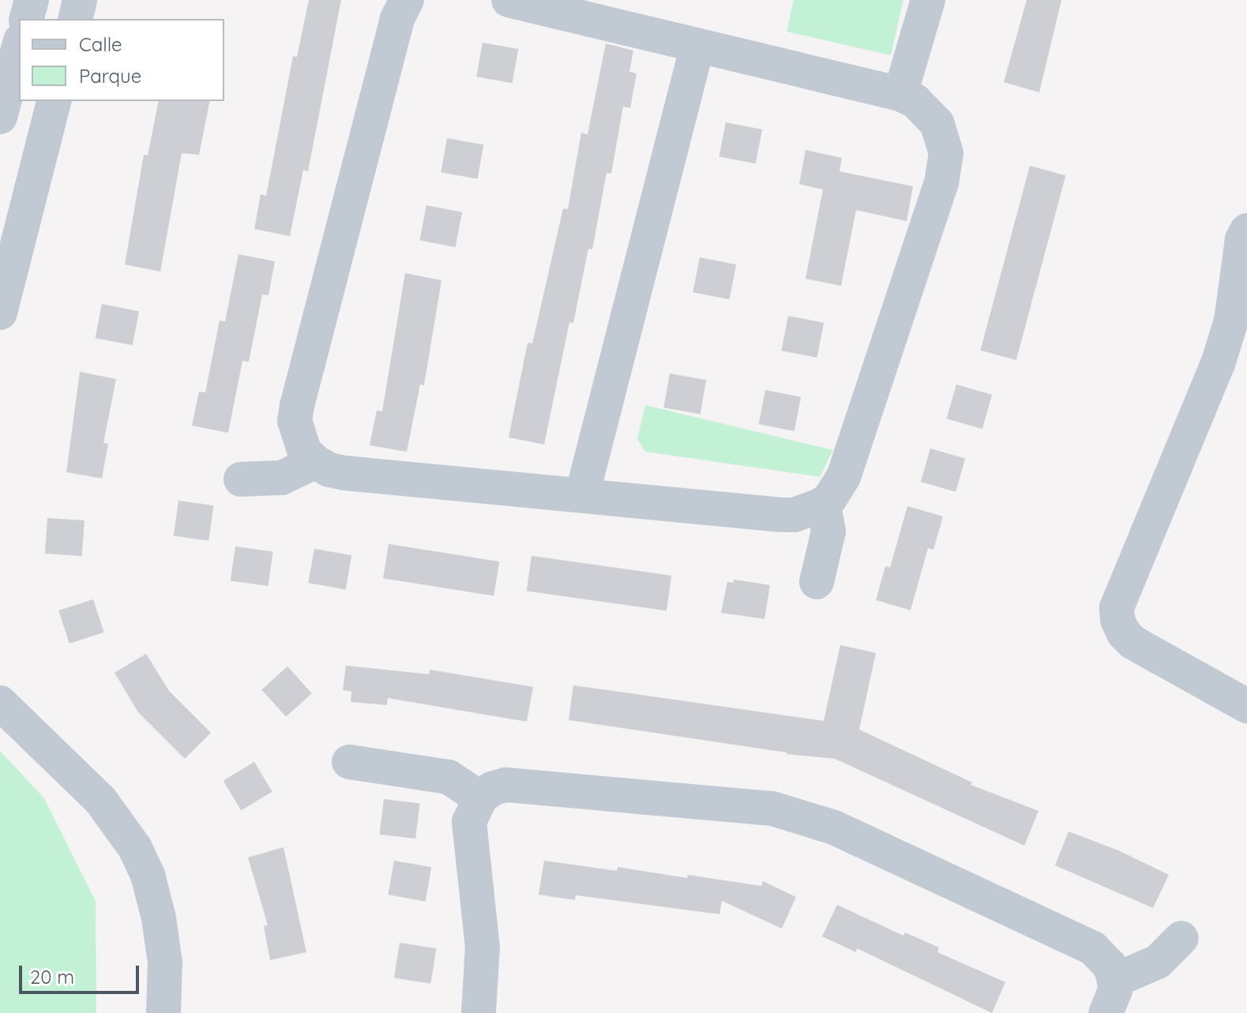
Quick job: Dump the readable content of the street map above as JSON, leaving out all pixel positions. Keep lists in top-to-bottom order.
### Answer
{
  "legend": ["Calle", "Parque"],
  "scale_bar": "20 m"
}
